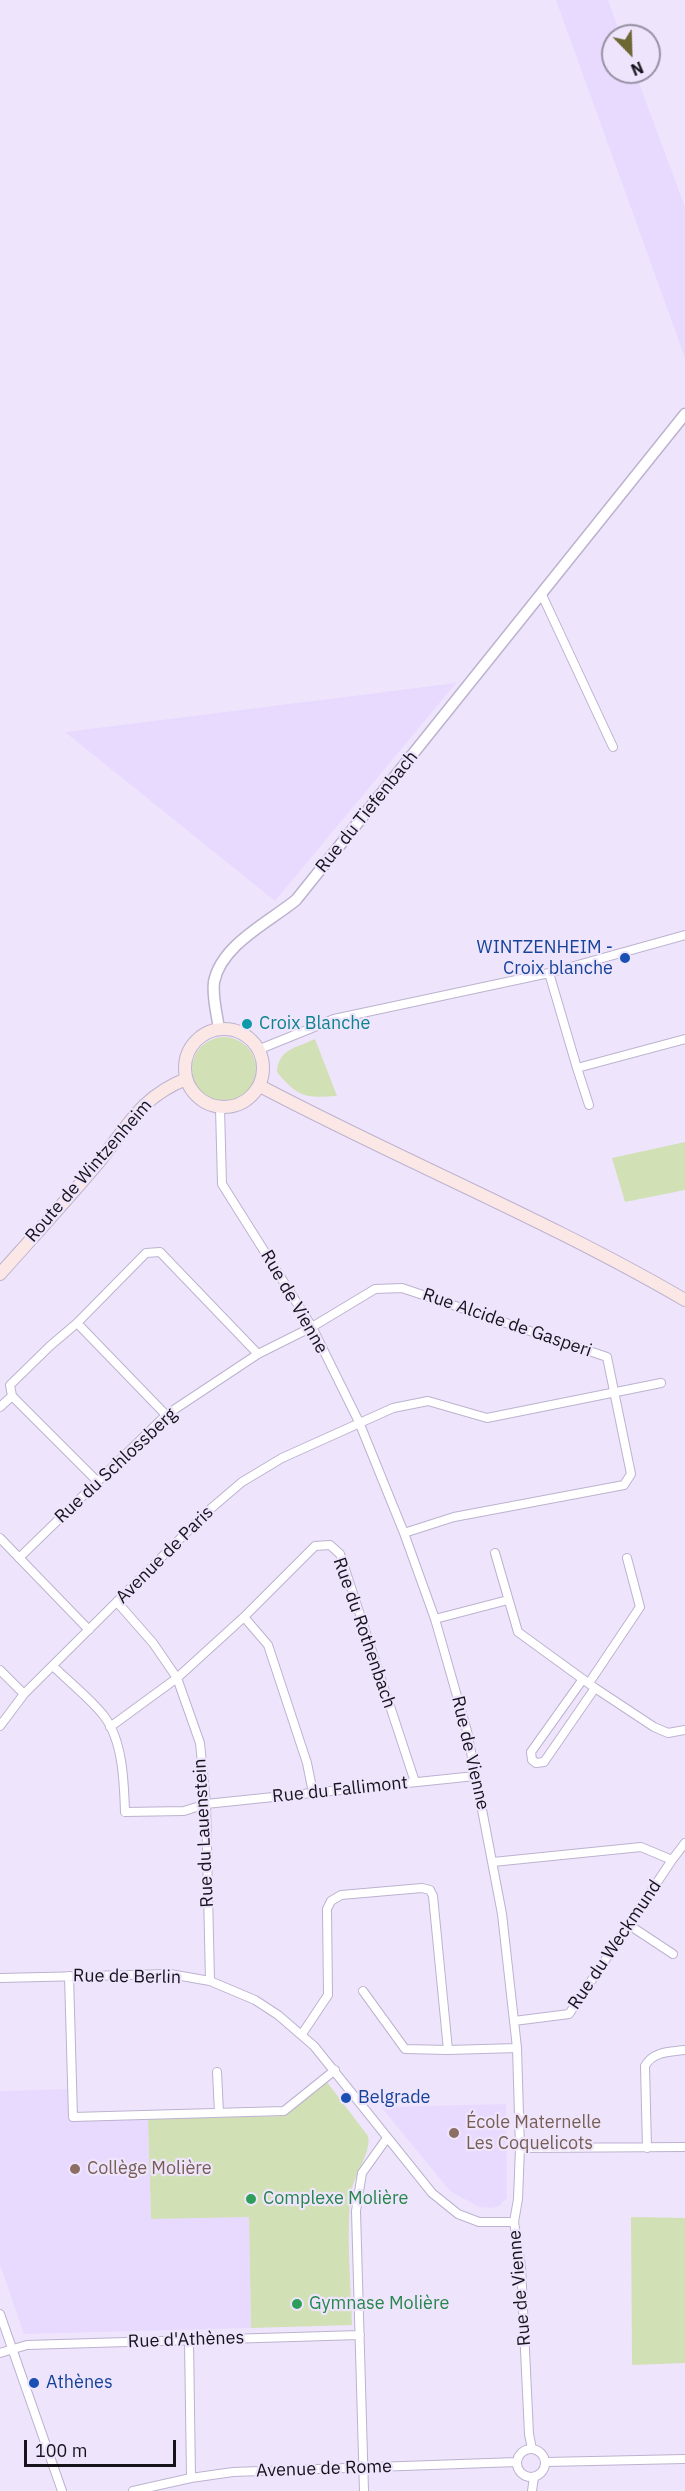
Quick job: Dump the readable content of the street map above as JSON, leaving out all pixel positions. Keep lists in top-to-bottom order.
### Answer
{
  "streets": {
    "main road": ["Route de Wintzenheim"],
    "street": [
      "Rue du Tiefenbach",
      "Rue de Vienne",
      "Rue Alcide de Gasperi",
      "Rue du Schlossberg",
      "Avenue de Paris",
      "Rue du Rothenbach",
      "Rue du Fallimont",
      "Rue du Lauenstein",
      "Rue du Weckmund",
      "Rue de Berlin",
      "Rue d'Athènes",
      "Avenue de Rome"
    ]
  },
  "crossings": [
    ["Rue du Tiefenbach", "Route de Wintzenheim"],
    ["Rue du Tiefenbach", "Rue de Vienne"],
    ["Route de Wintzenheim", "Rue de Vienne"],
    ["Rue de Vienne", "Rue Alcide de Gasperi"],
    ["Rue de Vienne", "Rue du Schlossberg"],
    ["Rue de Vienne", "Avenue de Paris"],
    ["Rue de Vienne", "Rue du Fallimont"],
    ["Rue de Vienne", "Rue du Weckmund"],
    ["Rue de Vienne", "Rue de Berlin"],
    ["Rue de Vienne", "Avenue de Rome"],
    ["Rue Alcide de Gasperi", "Rue du Schlossberg"],
    ["Rue Alcide de Gasperi", "Avenue de Paris"],
    ["Avenue de Paris", "Rue du Lauenstein"],
    ["Rue du Rothenbach", "Rue du Fallimont"],
    ["Rue du Rothenbach", "Rue du Lauenstein"],
    ["Rue du Fallimont", "Rue du Lauenstein"],
    ["Rue du Lauenstein", "Rue de Berlin"]
  ],
  "places": [
    "WINTZENHEIM - Croix blanche",
    "Croix Blanche",
    "Belgrade",
    "École Maternelle Les Coquelicots",
    "Collège Molière",
    "Complexe Molière",
    "Gymnase Molière",
    "Athènes"
  ],
  "scale_bar": "100 m",
  "north": "bottom right"
}
